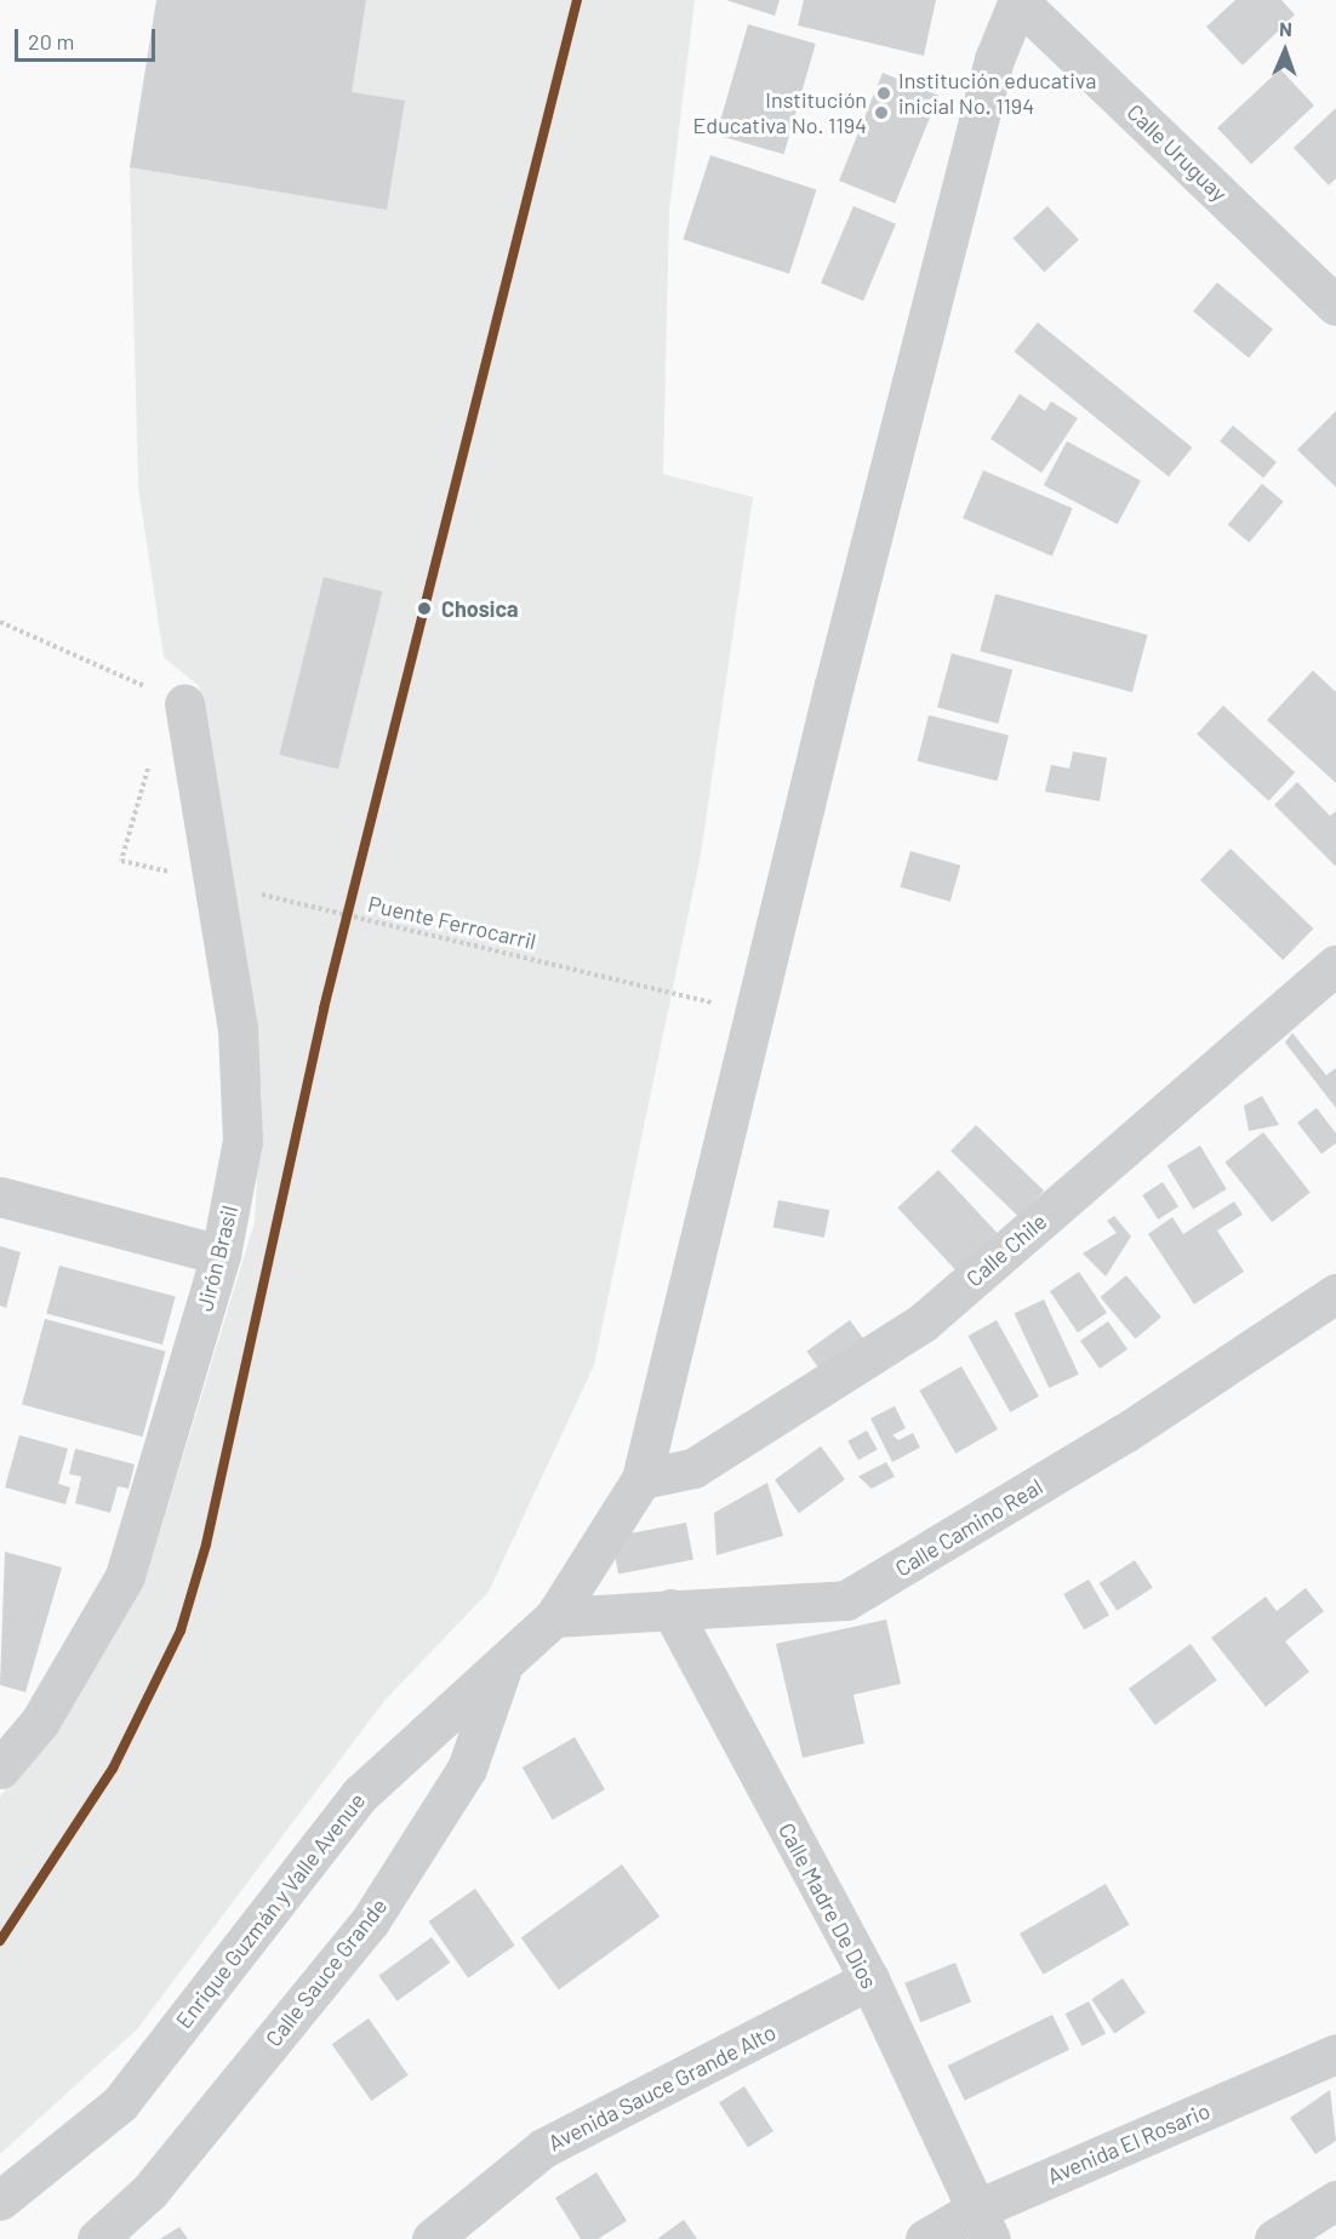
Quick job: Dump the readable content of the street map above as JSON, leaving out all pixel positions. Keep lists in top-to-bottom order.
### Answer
{
  "streets": {
    "street": [
      "Calle Uruguay",
      "Calle Chile",
      "Jirón Brasil",
      "Calle Camino Real",
      "Calle Madre De Dios",
      "Enrique Guzmán y Valle Avenue",
      "Calle Sauce Grande",
      "Avenida Sauce Grande Alto",
      "Avenida El Rosario"
    ],
    "path": ["Puente Ferrocarril"]
  },
  "crossings": [
    ["Calle Uruguay", "Enrique Guzmán y Valle Avenue"],
    ["Calle Chile", "Enrique Guzmán y Valle Avenue"],
    ["Calle Camino Real", "Calle Madre De Dios"],
    ["Calle Camino Real", "Enrique Guzmán y Valle Avenue"],
    ["Calle Madre De Dios", "Avenida Sauce Grande Alto"],
    ["Calle Madre De Dios", "Avenida El Rosario"],
    ["Enrique Guzmán y Valle Avenue", "Calle Sauce Grande"]
  ],
  "places": ["Institución educativa inicial No. 1194", "Institución Educativa No. 1194", "Chosica"],
  "scale_bar": "20 m",
  "north": "top"
}
